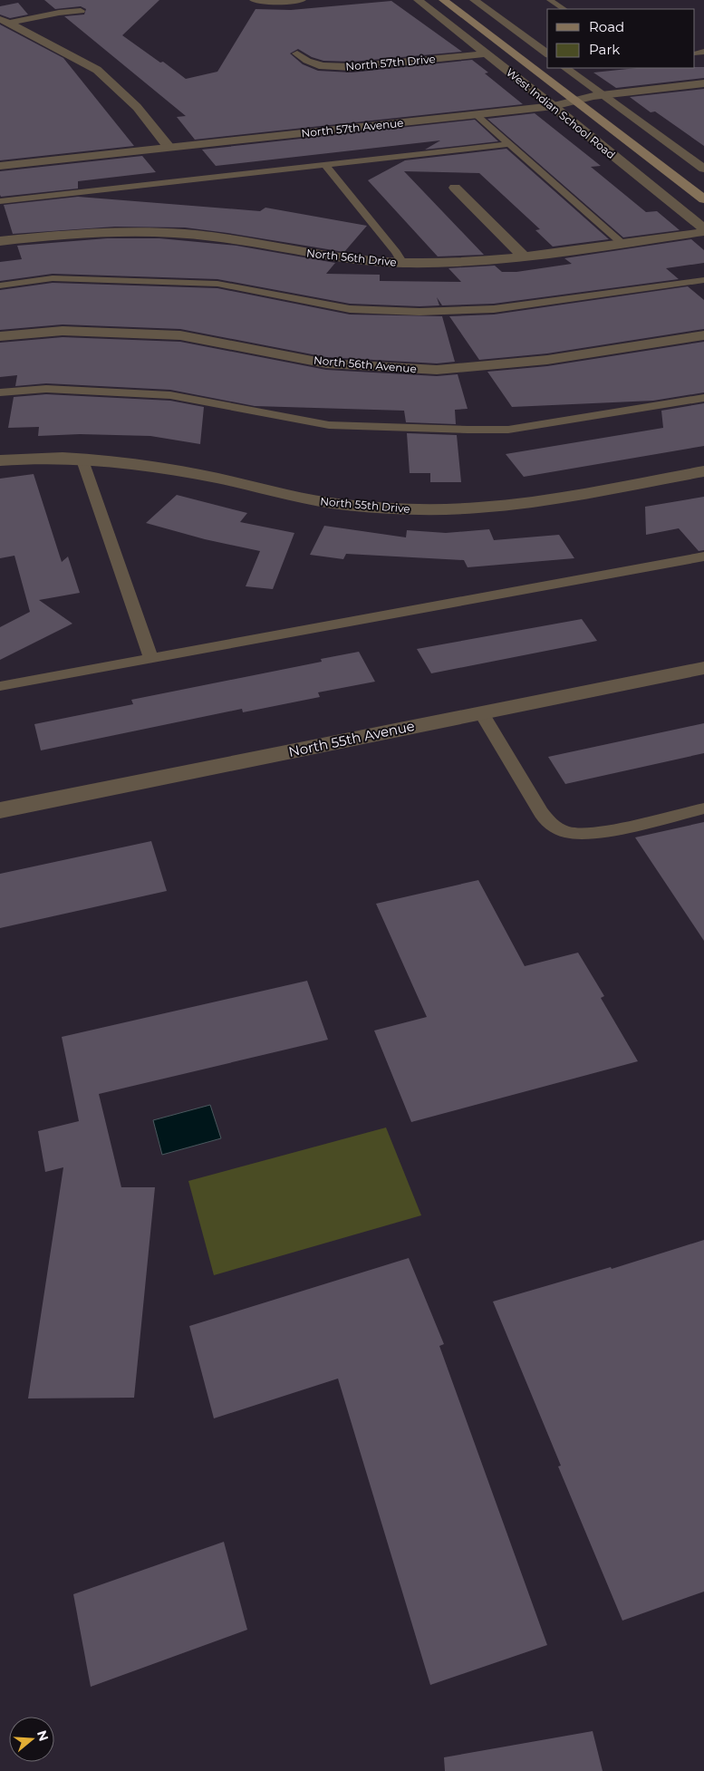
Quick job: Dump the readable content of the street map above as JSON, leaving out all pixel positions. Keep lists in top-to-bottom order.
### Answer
{
  "streets": {
    "main road": ["West Indian School Road"],
    "street": [
      "North 57th Drive",
      "North 57th Avenue",
      "North 56th Drive",
      "North 56th Avenue",
      "North 55th Drive",
      "North 55th Avenue"
    ]
  },
  "crossings": [
    ["North 57th Drive", "West Indian School Road"],
    ["West Indian School Road", "North 57th Avenue"]
  ],
  "legend": ["Road", "Park"],
  "north": "right"
}
